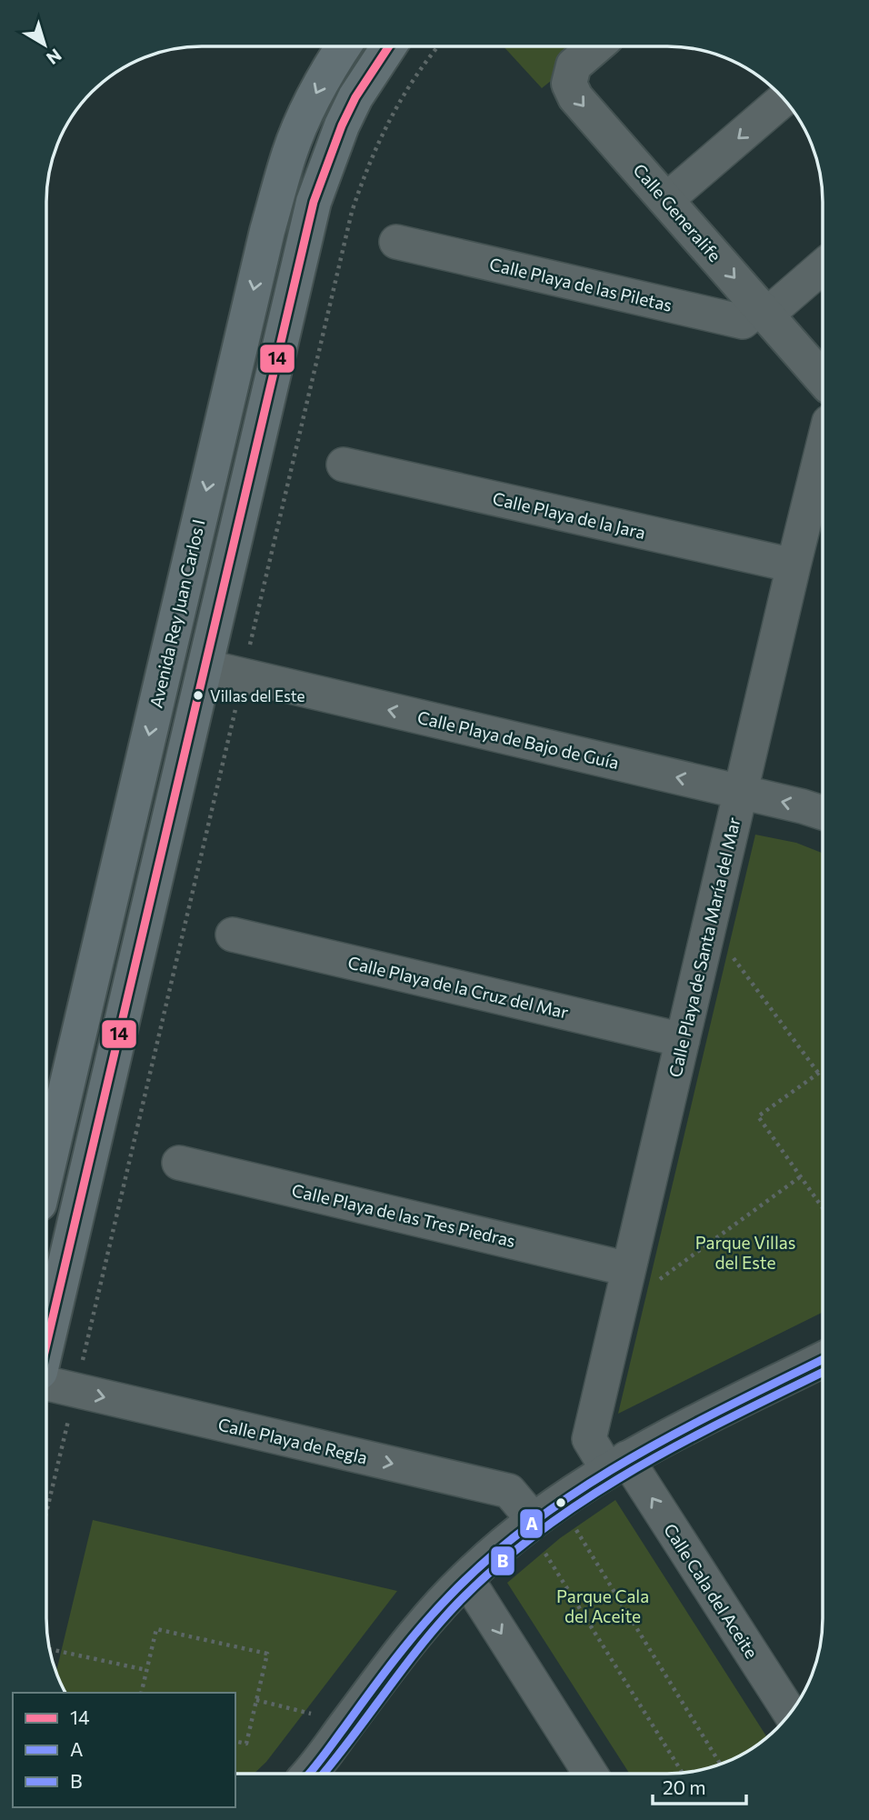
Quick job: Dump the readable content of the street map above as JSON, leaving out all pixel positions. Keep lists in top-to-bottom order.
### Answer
{
  "streets": {
    "main road": ["Avenida Rey Juan Carlos I"],
    "street": [
      "Calle Generalife",
      "Calle Playa de las Piletas",
      "Calle Playa de la Jara",
      "Calle Playa de Bajo de Guía",
      "Calle Playa de Santa María del Mar",
      "Calle Playa de la Cruz del Mar",
      "Calle Playa de las Tres Piedras",
      "Calle Playa de Regla",
      "Calle Cala del Aceite"
    ]
  },
  "crossings": [
    ["Calle Generalife", "Calle Playa de las Piletas"],
    ["Calle Playa de la Jara", "Calle Playa de Santa María del Mar"],
    ["Calle Playa de Bajo de Guía", "Calle Playa de Santa María del Mar"],
    ["Calle Playa de Santa María del Mar", "Calle Playa de la Cruz del Mar"],
    ["Calle Playa de Santa María del Mar", "Calle Playa de las Tres Piedras"],
    ["Calle Playa de Santa María del Mar", "Calle Cala del Aceite"]
  ],
  "one_way": ["Calle Generalife", "Calle Playa de Bajo de Guía", "Calle Playa de Regla"],
  "parks": ["Parque Villas del Este", "Parque Cala del Aceite"],
  "places": ["Villas del Este"],
  "lines": ["transit line 14", "transit line A", "transit line B"],
  "legend": ["14", "A", "B"],
  "scale_bar": "20 m",
  "north": "bottom right"
}
